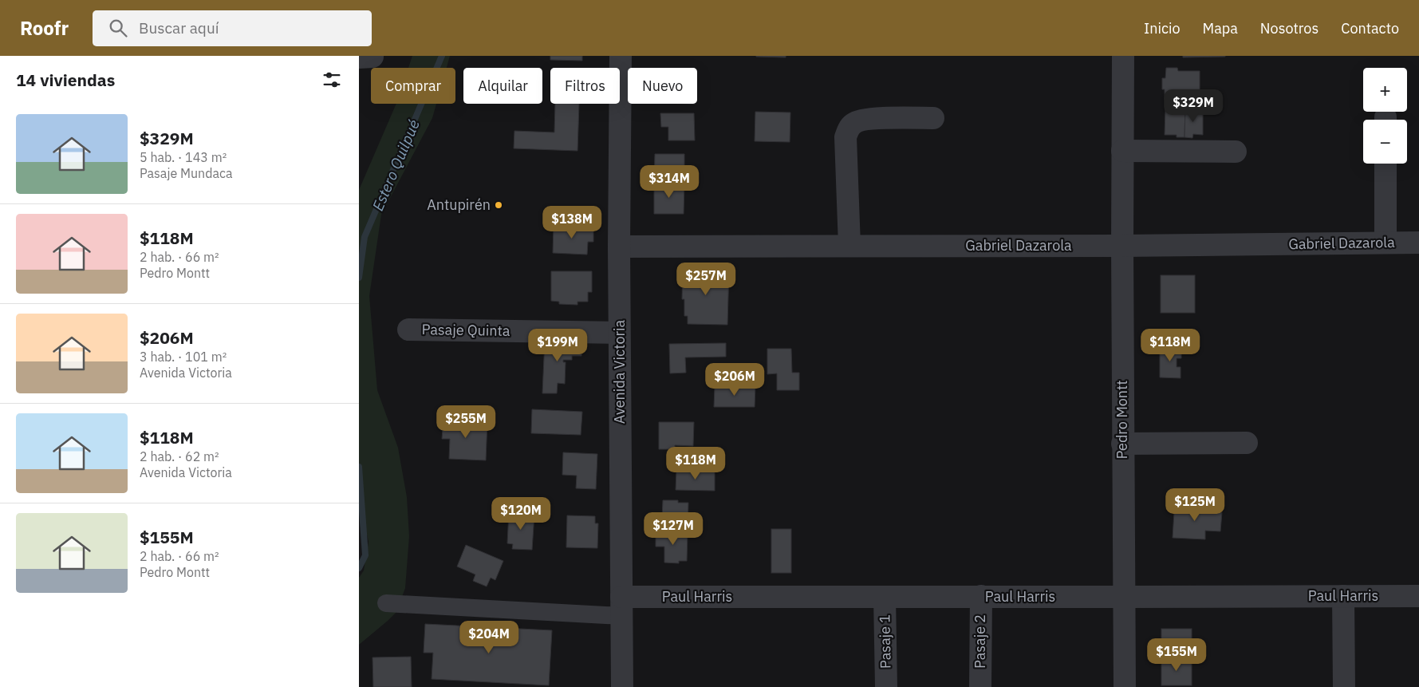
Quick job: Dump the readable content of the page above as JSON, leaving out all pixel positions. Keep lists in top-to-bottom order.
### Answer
{
  "streets": {
    "street": [
      "Gabriel Dazarola",
      "Pasaje Quinta",
      "Avenida Victoria",
      "Pedro Montt",
      "Paul Harris",
      "Pasaje 1",
      "Pasaje 2"
    ]
  },
  "crossings": [
    ["Gabriel Dazarola", "Avenida Victoria"],
    ["Gabriel Dazarola", "Pedro Montt"],
    ["Pasaje Quinta", "Avenida Victoria"],
    ["Avenida Victoria", "Paul Harris"],
    ["Pedro Montt", "Paul Harris"],
    ["Paul Harris", "Pasaje 1"],
    ["Paul Harris", "Pasaje 2"]
  ],
  "water": ["Estero Quilpué"],
  "places": ["Antupirén"],
  "page": {
    "header": "Roofr",
    "search": "Buscar aquí",
    "nav": [
      "Inicio",
      "Mapa",
      "Nosotros",
      "Contacto"
    ],
    "heading": "14 viviendas",
    "map_buttons": ["+", "−"],
    "chip": [
      "Comprar",
      "Alquilar",
      "Filtros",
      "Nuevo"
    ],
    "price": [
      "$329M",
      "$314M",
      "$138M",
      "$257M",
      "$199M",
      "$118M",
      "$206M",
      "$255M",
      "$118M",
      "$125M",
      "$120M",
      "$127M",
      "$204M",
      "$155M"
    ],
    "list": [
      {
        "name": "$329M",
        "note": "5 hab. · 143 m² · Pasaje Mundaca"
      },
      {
        "name": "$118M",
        "note": "2 hab. · 66 m² · Pedro Montt"
      },
      {
        "name": "$206M",
        "note": "3 hab. · 101 m² · Avenida Victoria"
      },
      {
        "name": "$118M",
        "note": "2 hab. · 62 m² · Avenida Victoria"
      },
      {
        "name": "$155M",
        "note": "2 hab. · 66 m² · Pedro Montt"
      }
    ]
  }
}
